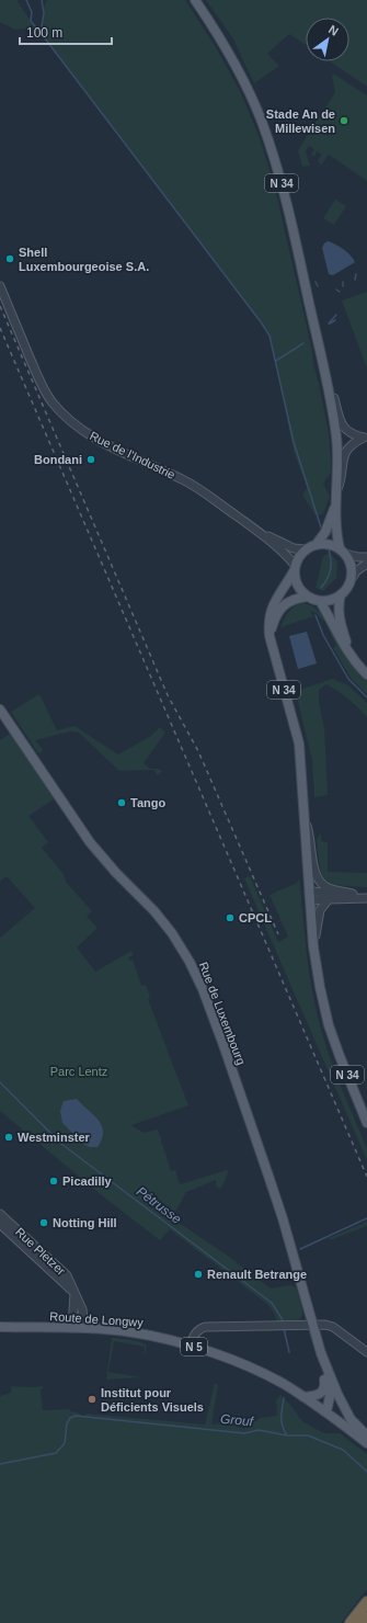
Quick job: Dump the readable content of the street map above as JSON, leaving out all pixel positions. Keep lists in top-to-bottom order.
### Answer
{
  "streets": {
    "main road": [
      "N 34",
      "Rue de Luxembourg",
      "Route de Longwy",
      "N 5"
    ],
    "street": ["Rue de l'Industrie", "Rue Pletzer"]
  },
  "crossings": [
    ["N 34", "Rue de l'Industrie"],
    ["Rue Pletzer", "Route de Longwy"]
  ],
  "water": ["Pétrusse", "Grouf"],
  "parks": ["Parc Lentz"],
  "places": [
    "Stade An de Millewisen",
    "Shell Luxembourgeoise S.A.",
    "Bondani",
    "Tango",
    "CPCL",
    "Westminster",
    "Picadilly",
    "Notting Hill",
    "Renault Betrange",
    "Institut pour Déficients Visuels"
  ],
  "scale_bar": "100 m",
  "north": "top right"
}
